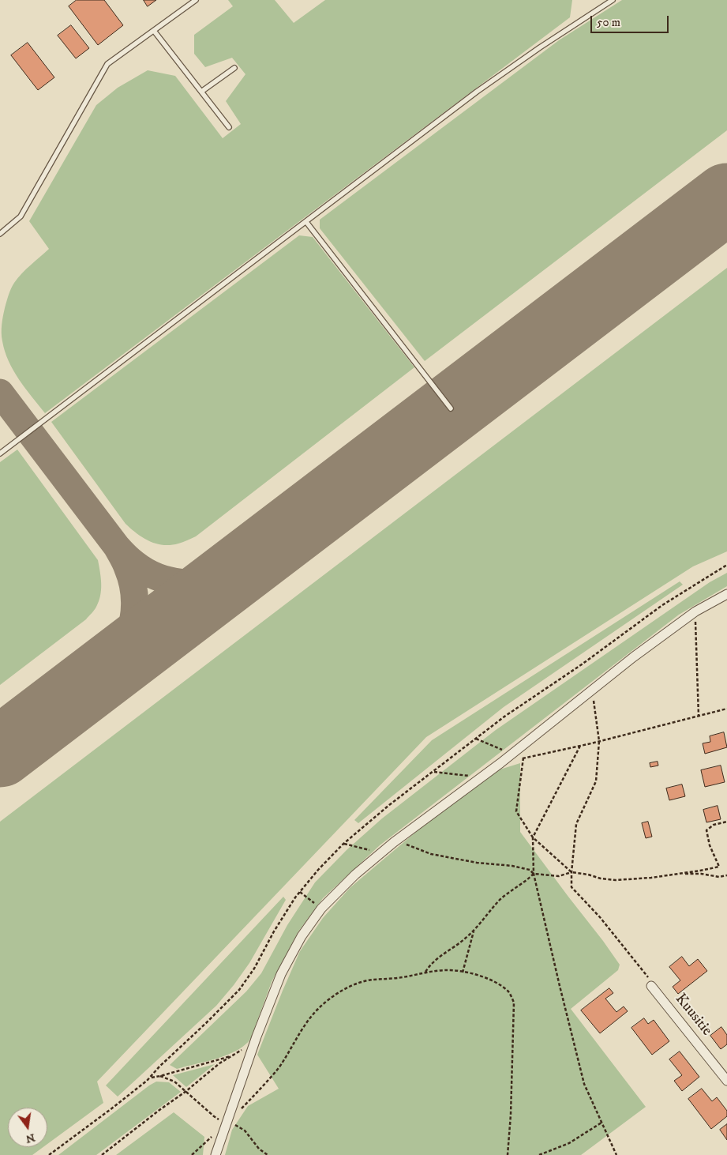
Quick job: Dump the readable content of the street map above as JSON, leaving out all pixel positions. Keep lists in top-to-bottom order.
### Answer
{
  "streets": {
    "street": ["Kuusitie"]
  },
  "scale_bar": "50 m",
  "north": "bottom"
}
